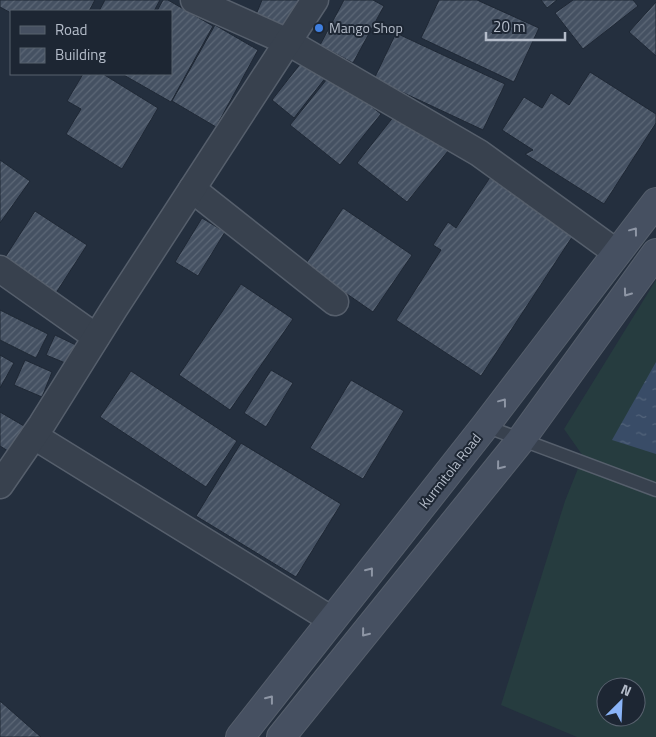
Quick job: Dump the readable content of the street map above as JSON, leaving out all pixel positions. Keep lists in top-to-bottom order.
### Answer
{
  "streets": {
    "main road": ["Kurmitola Road"]
  },
  "places": ["Mango Shop"],
  "legend": ["Road", "Building"],
  "scale_bar": "20 m",
  "north": "top right"
}
